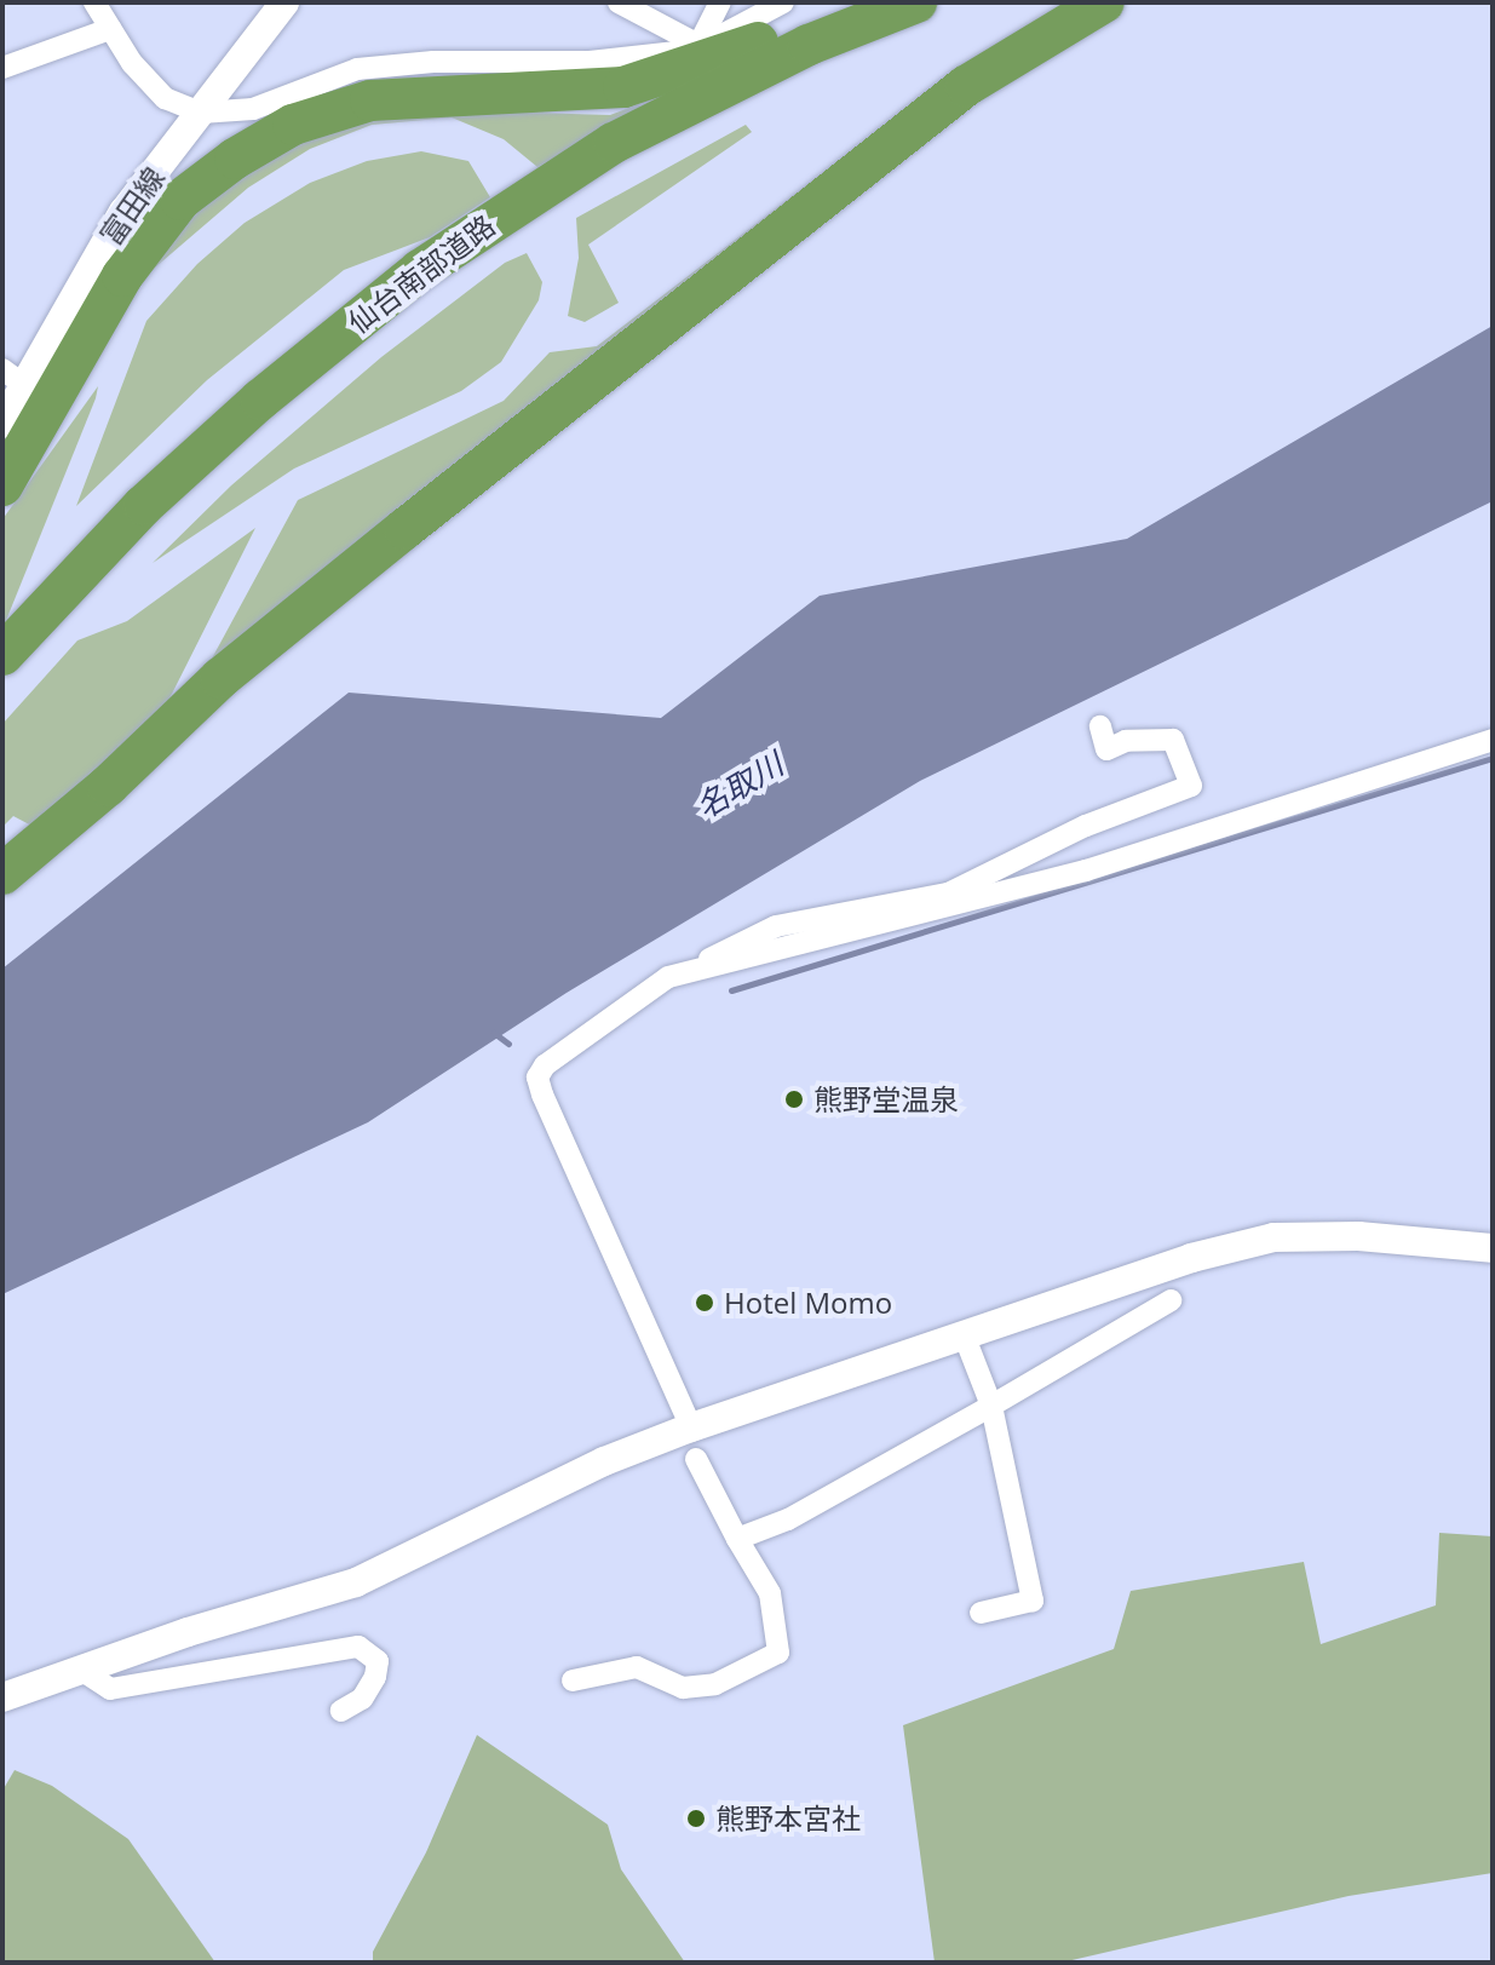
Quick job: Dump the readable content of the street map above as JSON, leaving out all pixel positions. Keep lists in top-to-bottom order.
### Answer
{
  "streets": {
    "highway": ["仙台南部道路"],
    "street": ["富田線"]
  },
  "water": ["名取川"],
  "places": ["熊野堂温泉", "Hotel Momo", "熊野本宮社"]
}
